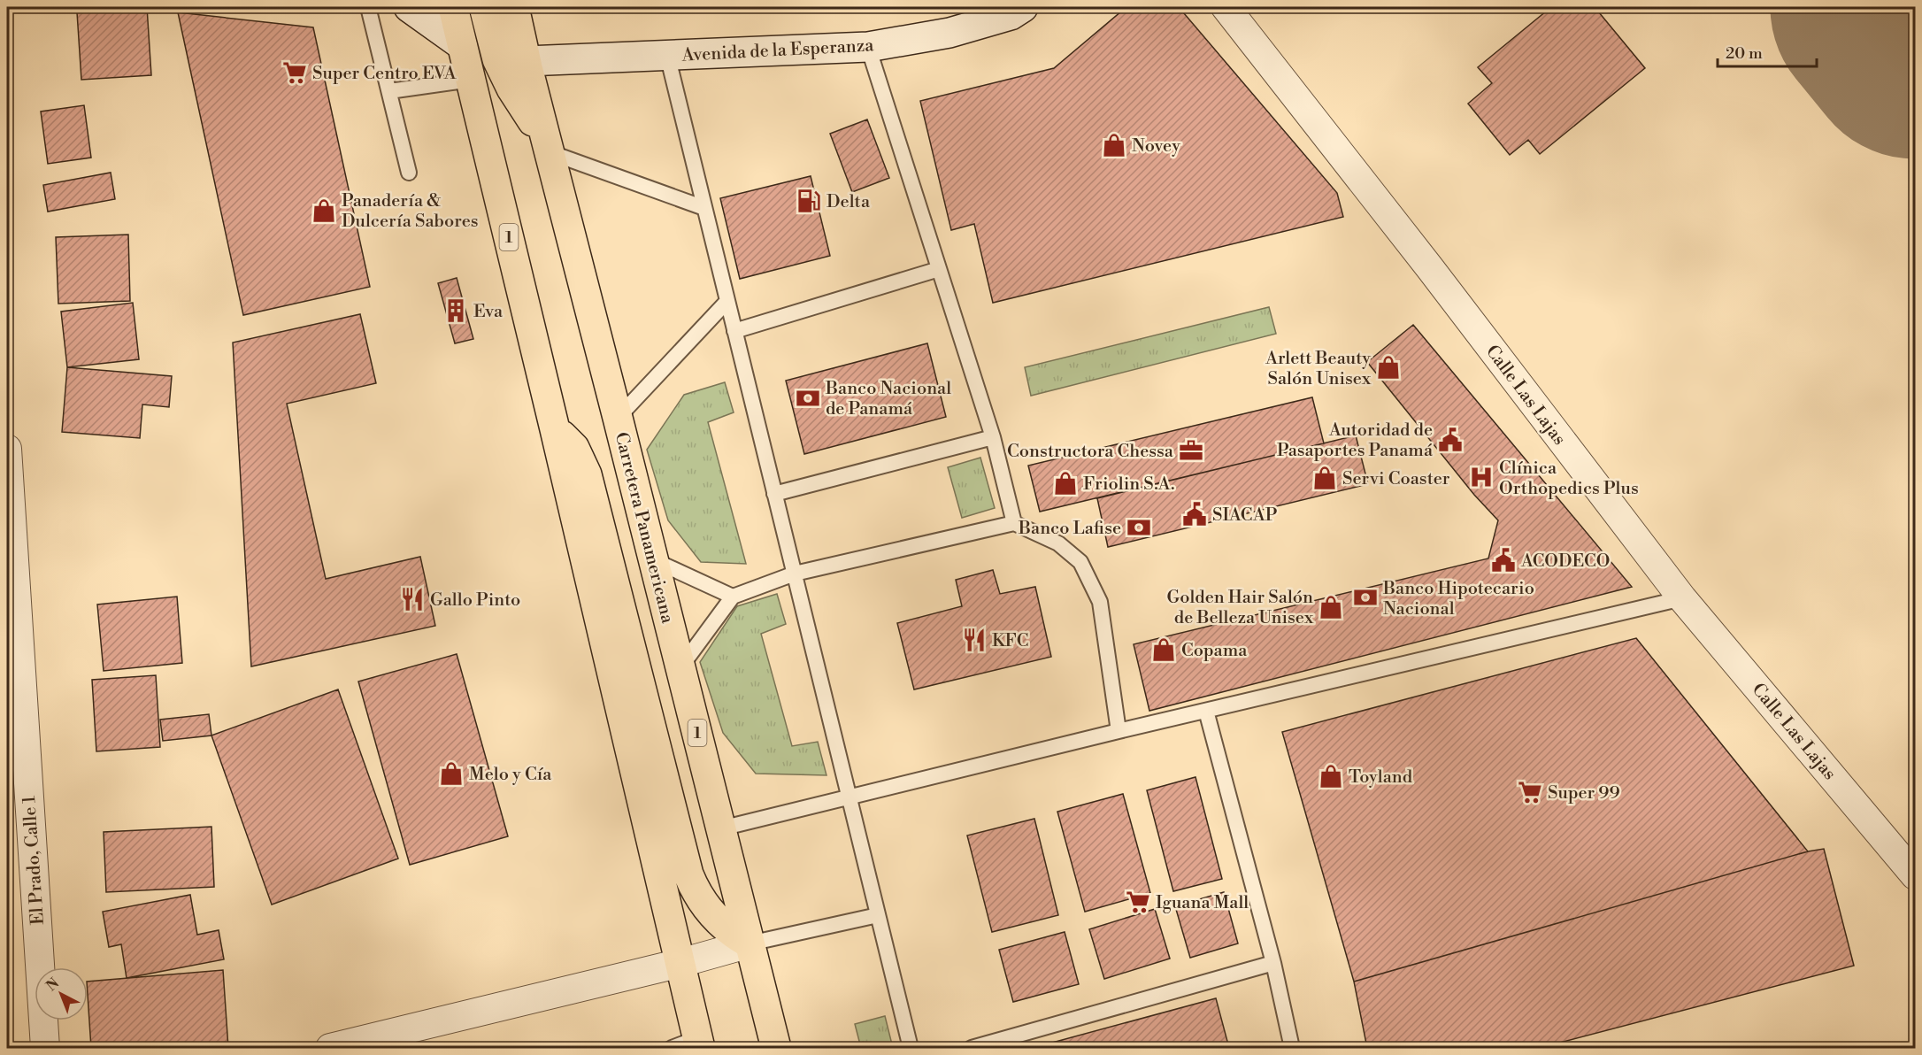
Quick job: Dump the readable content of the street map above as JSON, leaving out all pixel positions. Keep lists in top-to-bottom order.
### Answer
{
  "streets": {
    "highway": ["1", "Carretera Panamericana"],
    "street": ["Avenida de la Esperanza", "Calle Las Lajas", "El Prado, Calle 1"]
  },
  "crossings": [
    ["Avenida de la Esperanza", "Carretera Panamericana"]
  ],
  "places": {
    "supermarket": ["Super Centro EVA", "Super 99", "Iguana Mall"],
    "shop": [
      "Novey",
      "Panadería & Dulcería Sabores",
      "Arlett Beauty Salón Unisex",
      "Servi Coaster",
      "Friolin S.A.",
      "Golden Hair Salón de Belleza Unisex",
      "Copama",
      "Melo y Cía",
      "Toyland"
    ],
    "fuel station": ["Delta"],
    "building": ["Eva"],
    "bank": ["Banco Nacional de Panamá", "Banco Lafise", "Banco Hipotecario Nacional"],
    "public building": ["Autoridad de Pasaportes Panamá", "SIACAP", "ACODECO"],
    "office": ["Constructora Chessa"],
    "hospital": ["Clínica Orthopedics Plus"],
    "restaurant": ["Gallo Pinto", "KFC"]
  },
  "scale_bar": "20 m",
  "north": "top left"
}
